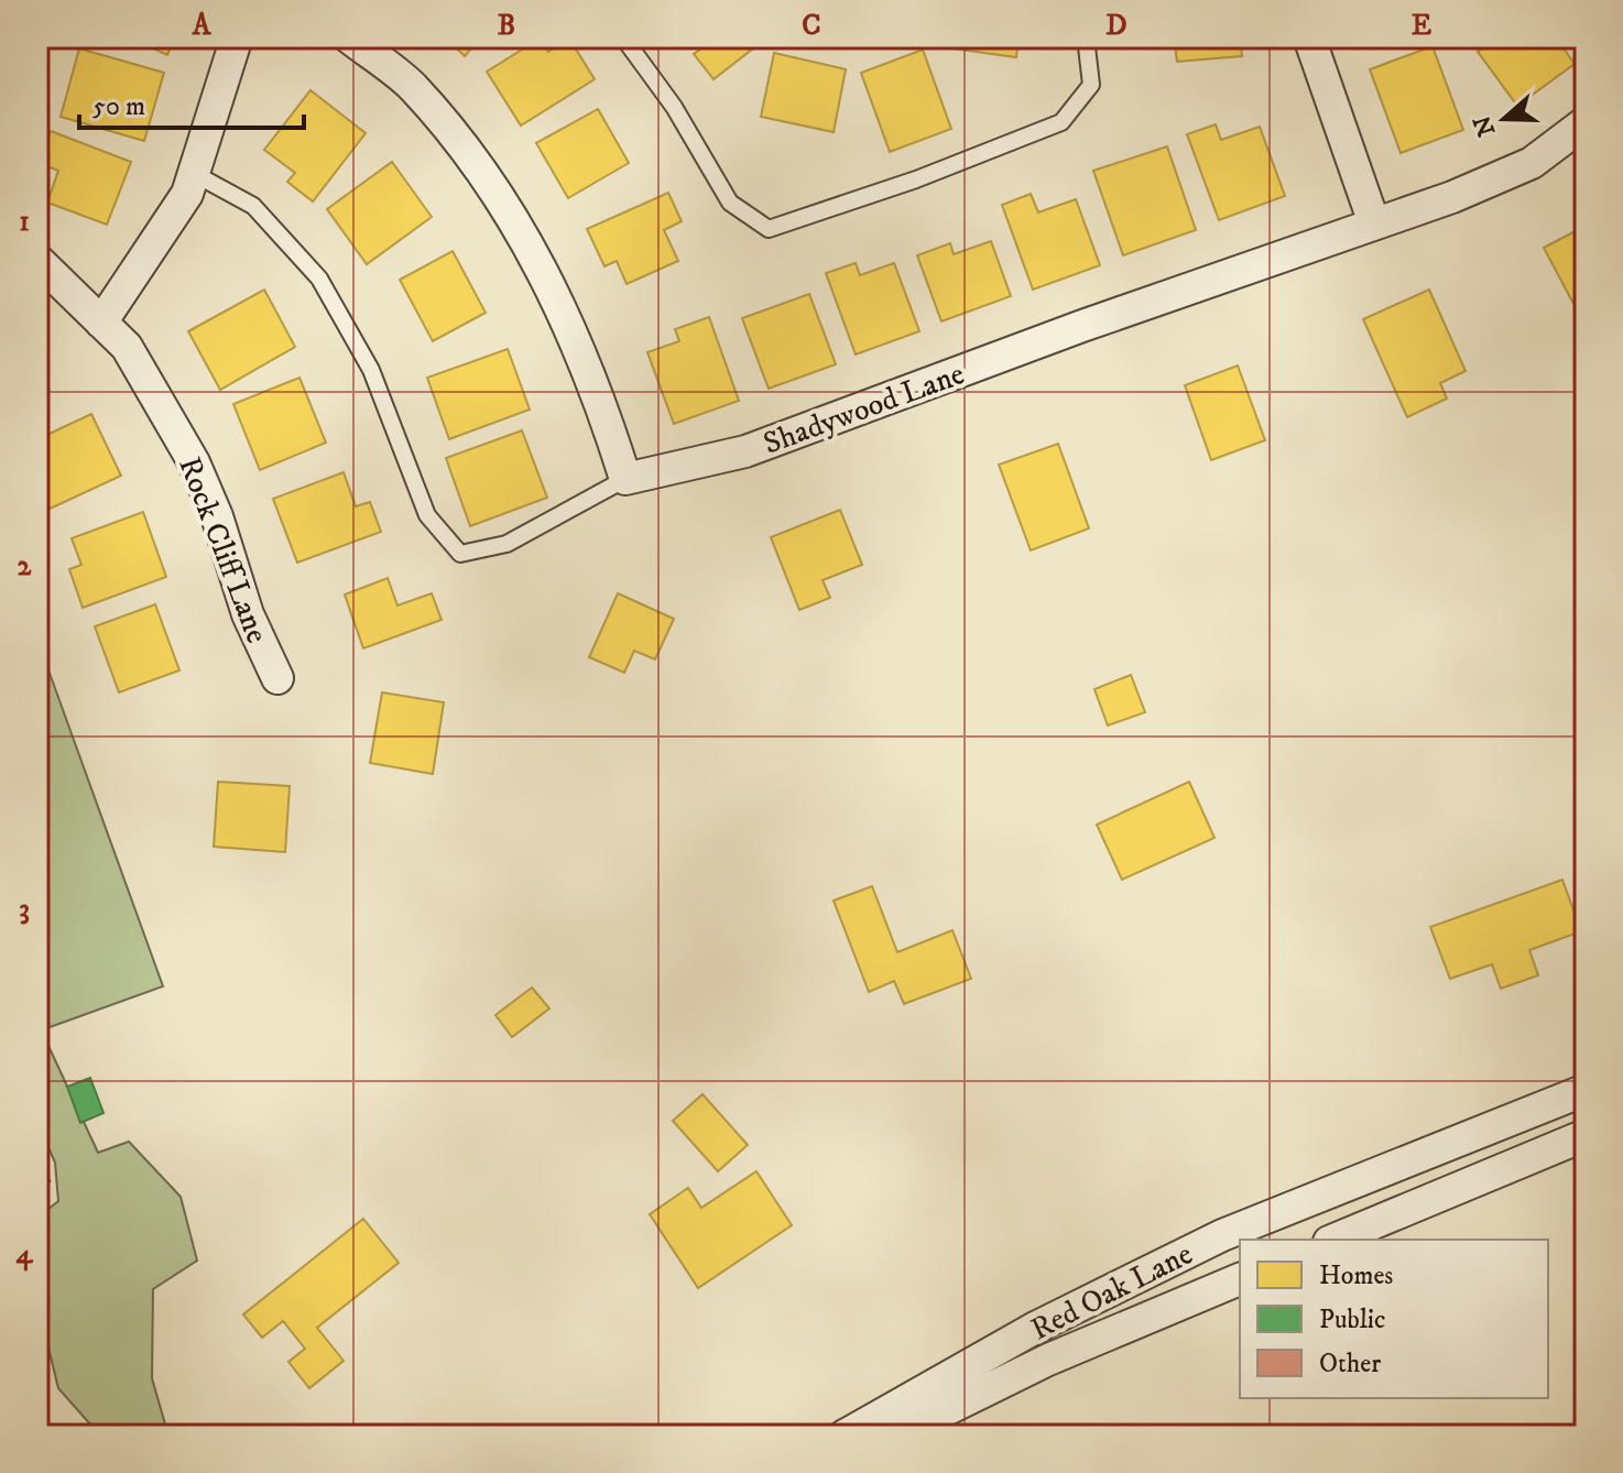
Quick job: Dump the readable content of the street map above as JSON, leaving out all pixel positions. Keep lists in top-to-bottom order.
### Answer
{
  "streets": {
    "street": ["Shadywood Lane", "Rock Cliff Lane", "Red Oak Lane"]
  },
  "legend": ["Homes", "Public", "Other"],
  "scale_bar": "50 m",
  "north": "left",
  "grid": {
    "columns": [
      "A",
      "B",
      "C",
      "D",
      "E"
    ],
    "rows": [
      "1",
      "2",
      "3",
      "4"
    ]
  }
}
